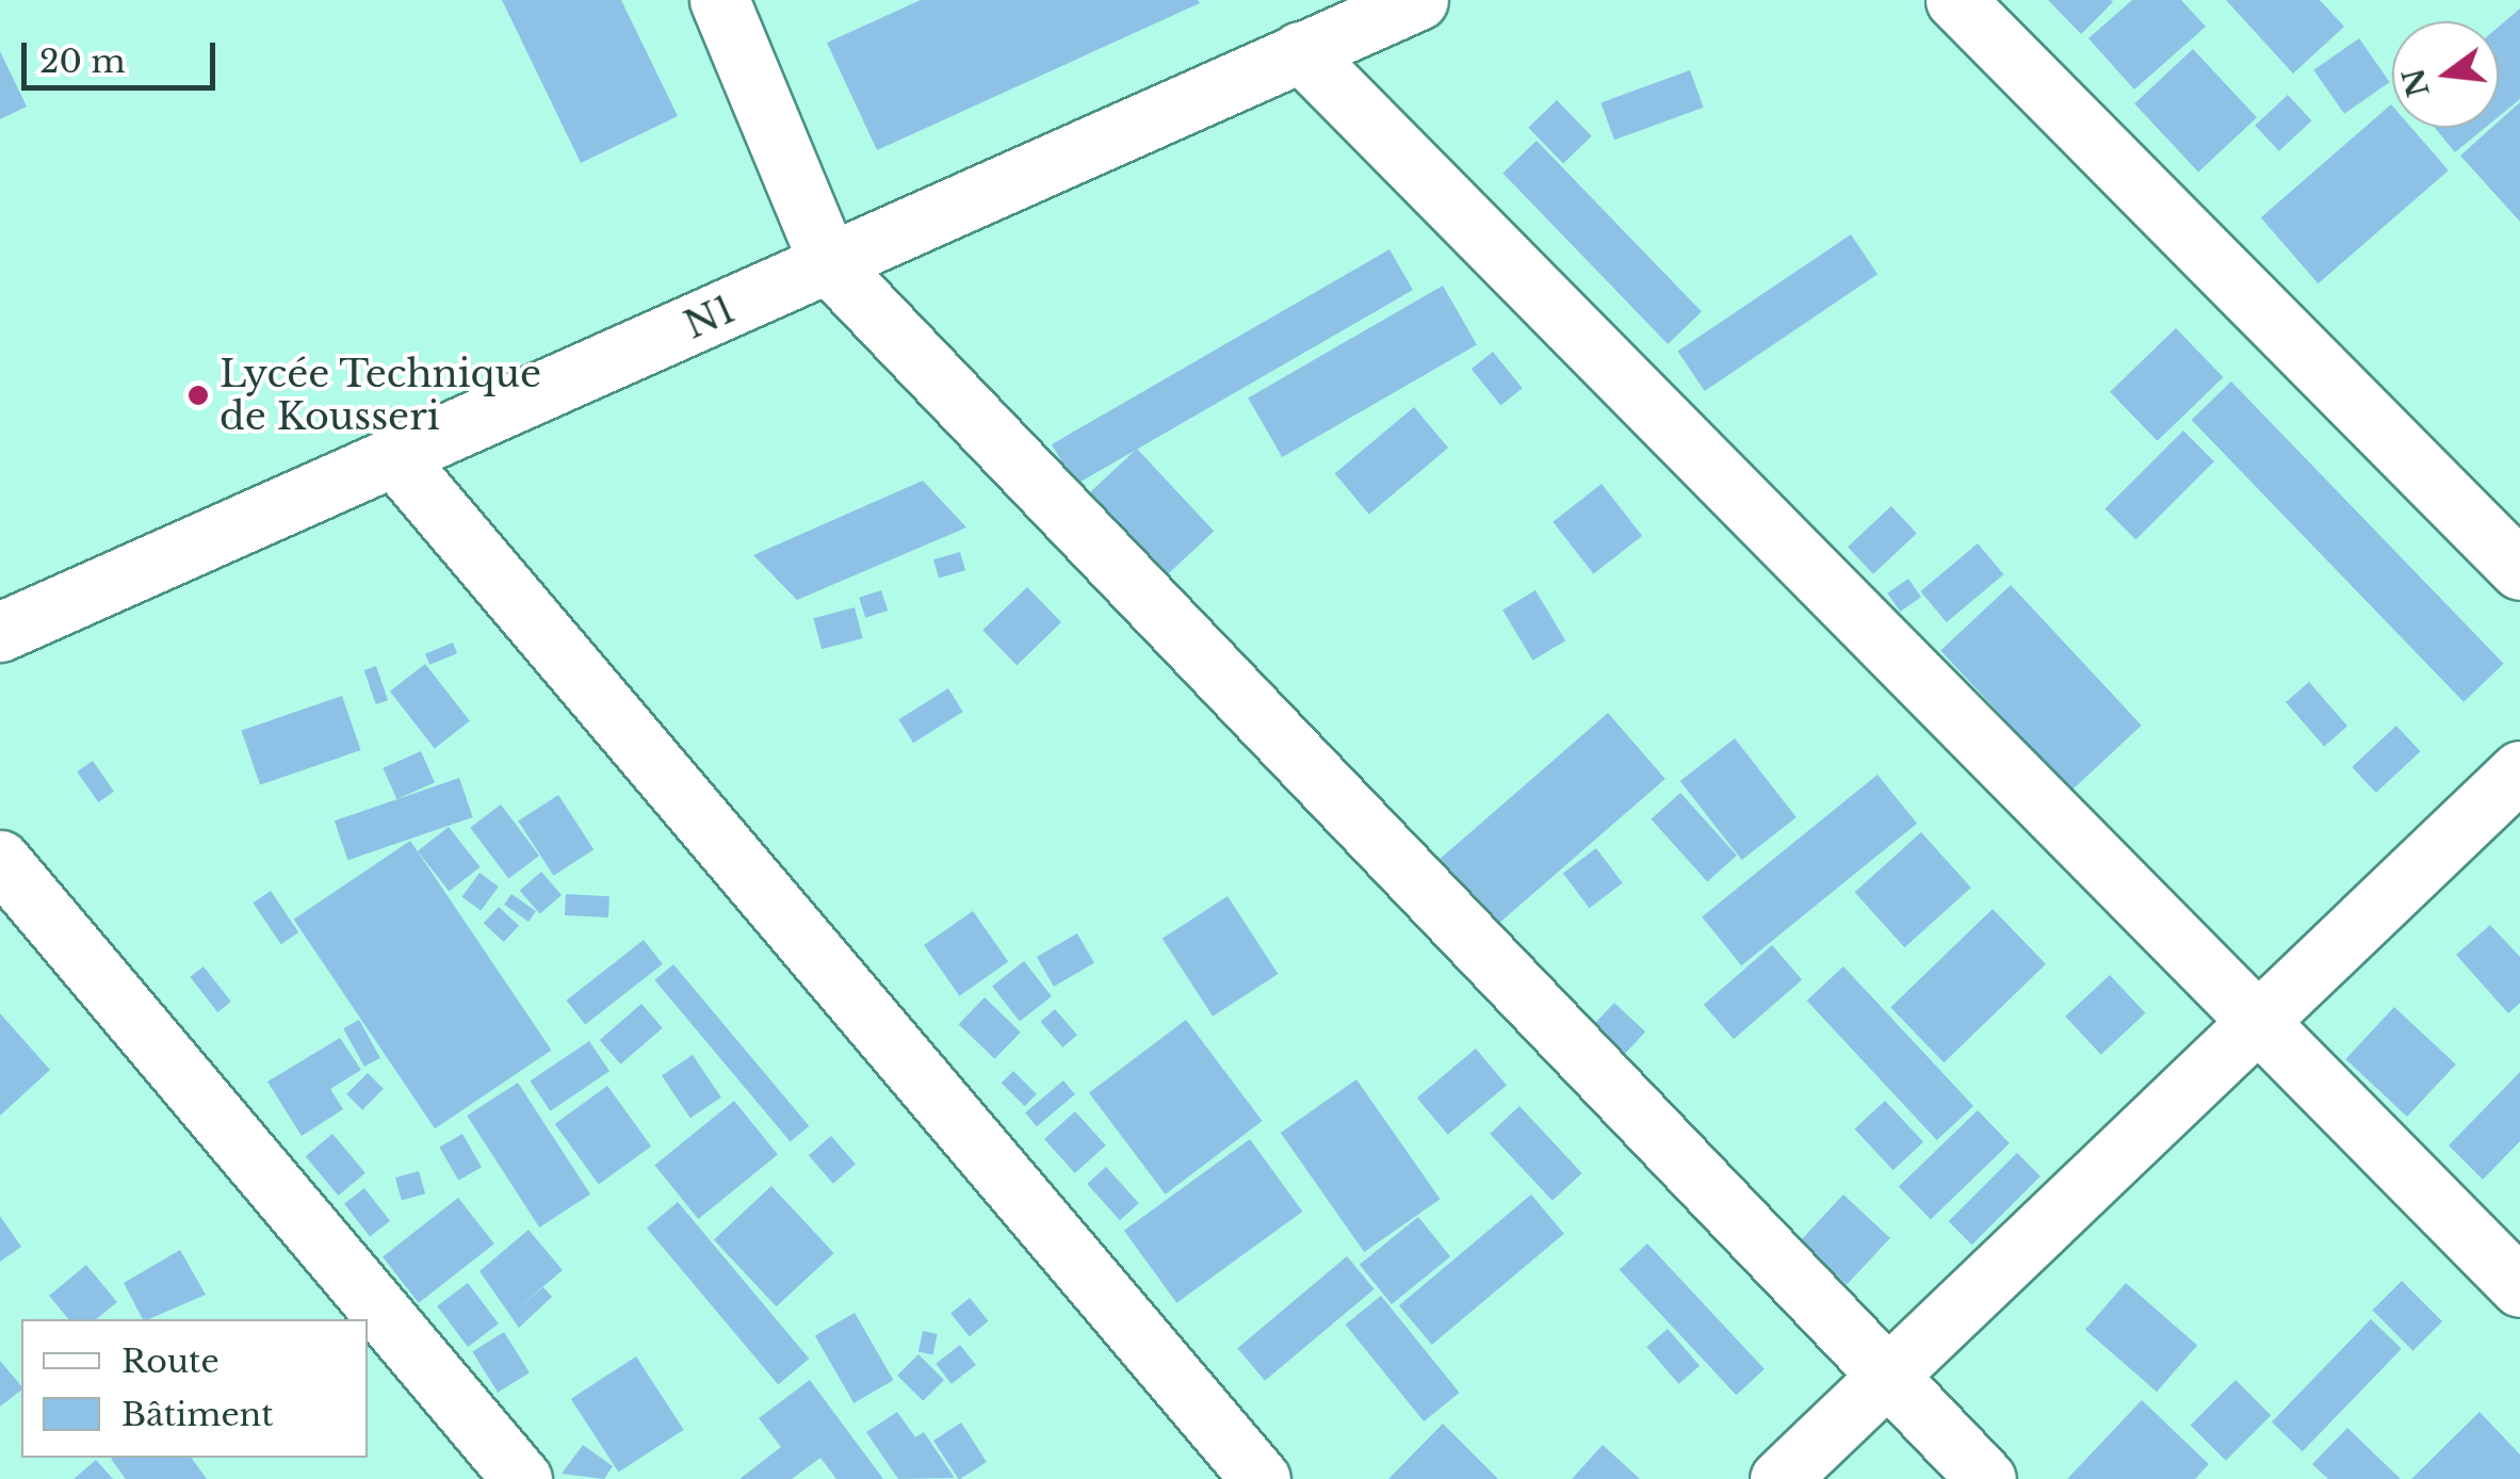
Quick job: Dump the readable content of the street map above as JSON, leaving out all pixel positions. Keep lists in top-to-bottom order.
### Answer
{
  "streets": {
    "main road": ["N1"]
  },
  "places": ["Lycée Technique de Kousseri"],
  "legend": ["Route", "Bâtiment"],
  "scale_bar": "20 m",
  "north": "left"
}
